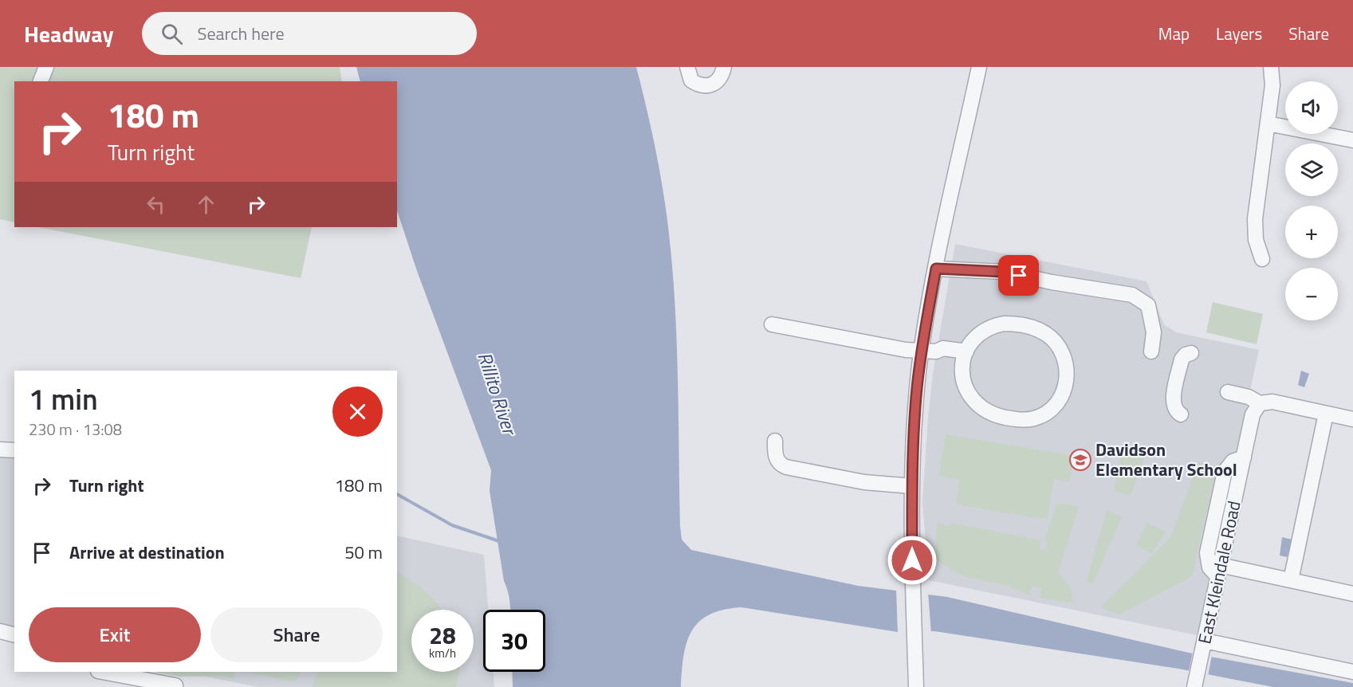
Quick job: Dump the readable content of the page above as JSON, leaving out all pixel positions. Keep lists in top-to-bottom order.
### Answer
{
  "streets": {
    "street": ["East Kleindale Road"]
  },
  "water": ["Rillito River"],
  "places": {
    "school or university": ["Davidson Elementary School"]
  },
  "page": {
    "header": "Headway",
    "search": "Search here",
    "nav": ["Map", "Layers", "Share"],
    "map_buttons": ["+", "−"],
    "turn": ["180 m", "Turn right"],
    "heading": ["1 min", "230 m · 13:08"],
    "list": [
      {
        "name": "Turn right",
        "value": "180 m"
      },
      {
        "name": "Arrive at destination",
        "value": "50 m"
      }
    ],
    "buttons": ["Exit", "Share"],
    "speed": "28 km/h",
    "limit": "30"
  }
}
